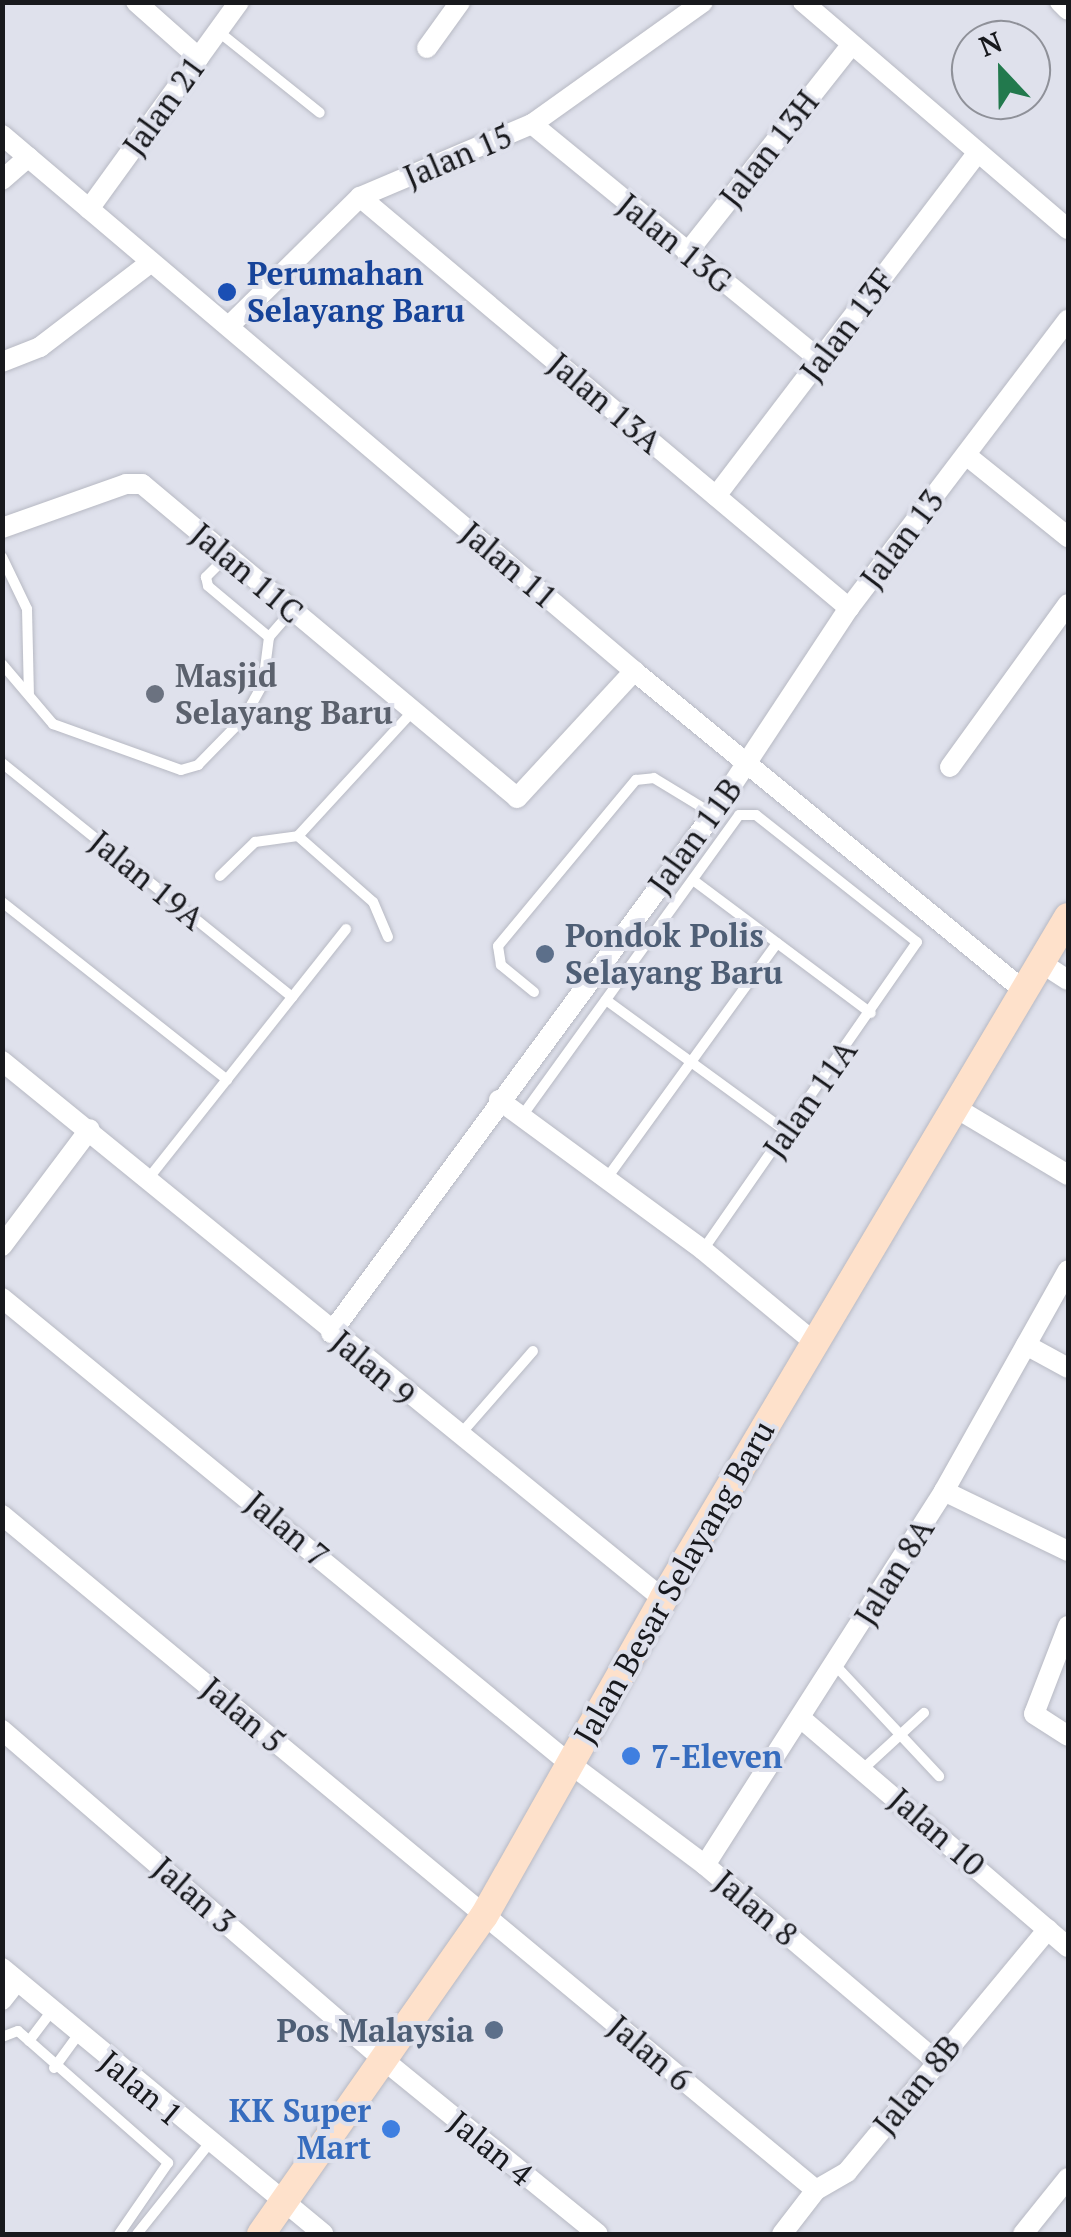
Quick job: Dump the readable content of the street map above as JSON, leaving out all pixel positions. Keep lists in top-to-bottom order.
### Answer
{
  "streets": {
    "street": [
      "Jalan 21",
      "Jalan 13H",
      "Jalan 15",
      "Jalan 13G",
      "Jalan 13F",
      "Jalan 13A",
      "Jalan 13",
      "Jalan 11",
      "Jalan 11C",
      "Jalan 11B",
      "Jalan 9",
      "Jalan 7",
      "Jalan 8A",
      "Jalan Besar Selayang Baru",
      "Jalan 5",
      "Jalan 10",
      "Jalan 3",
      "Jalan 8",
      "Jalan 6",
      "Jalan 8B",
      "Jalan 1",
      "Jalan 4"
    ],
    "lane": ["Jalan 19A", "Jalan 11A"]
  },
  "crossings": [
    ["Jalan 21", "Jalan 11"],
    ["Jalan 13H", "Jalan 13G"],
    ["Jalan 15", "Jalan 13G"],
    ["Jalan 15", "Jalan 13A"],
    ["Jalan 15", "Jalan 11"],
    ["Jalan 13G", "Jalan 13F"],
    ["Jalan 13F", "Jalan 13A"],
    ["Jalan 13A", "Jalan 13"],
    ["Jalan 13", "Jalan 11"],
    ["Jalan 13", "Jalan 11B"],
    ["Jalan 11", "Jalan 11C"],
    ["Jalan 11", "Jalan 11B"],
    ["Jalan 11", "Jalan Besar Selayang Baru"],
    ["Jalan 11B", "Jalan 9"],
    ["Jalan 9", "Jalan Besar Selayang Baru"],
    ["Jalan 7", "Jalan Besar Selayang Baru"],
    ["Jalan 7", "Jalan 8"],
    ["Jalan 8A", "Jalan 10"],
    ["Jalan 8A", "Jalan 8"],
    ["Jalan Besar Selayang Baru", "Jalan 5"],
    ["Jalan Besar Selayang Baru", "Jalan 3"],
    ["Jalan Besar Selayang Baru", "Jalan 8"],
    ["Jalan Besar Selayang Baru", "Jalan 6"],
    ["Jalan Besar Selayang Baru", "Jalan 1"],
    ["Jalan Besar Selayang Baru", "Jalan 4"],
    ["Jalan 5", "Jalan 6"],
    ["Jalan 10", "Jalan 8B"],
    ["Jalan 3", "Jalan 4"],
    ["Jalan 8", "Jalan 8B"],
    ["Jalan 6", "Jalan 8B"]
  ],
  "places": [
    "Perumahan Selayang Baru",
    "Masjid Selayang Baru",
    "Pondok Polis Selayang Baru",
    "7-Eleven",
    "Pos Malaysia",
    "KK Super Mart"
  ],
  "north": "top"
}
